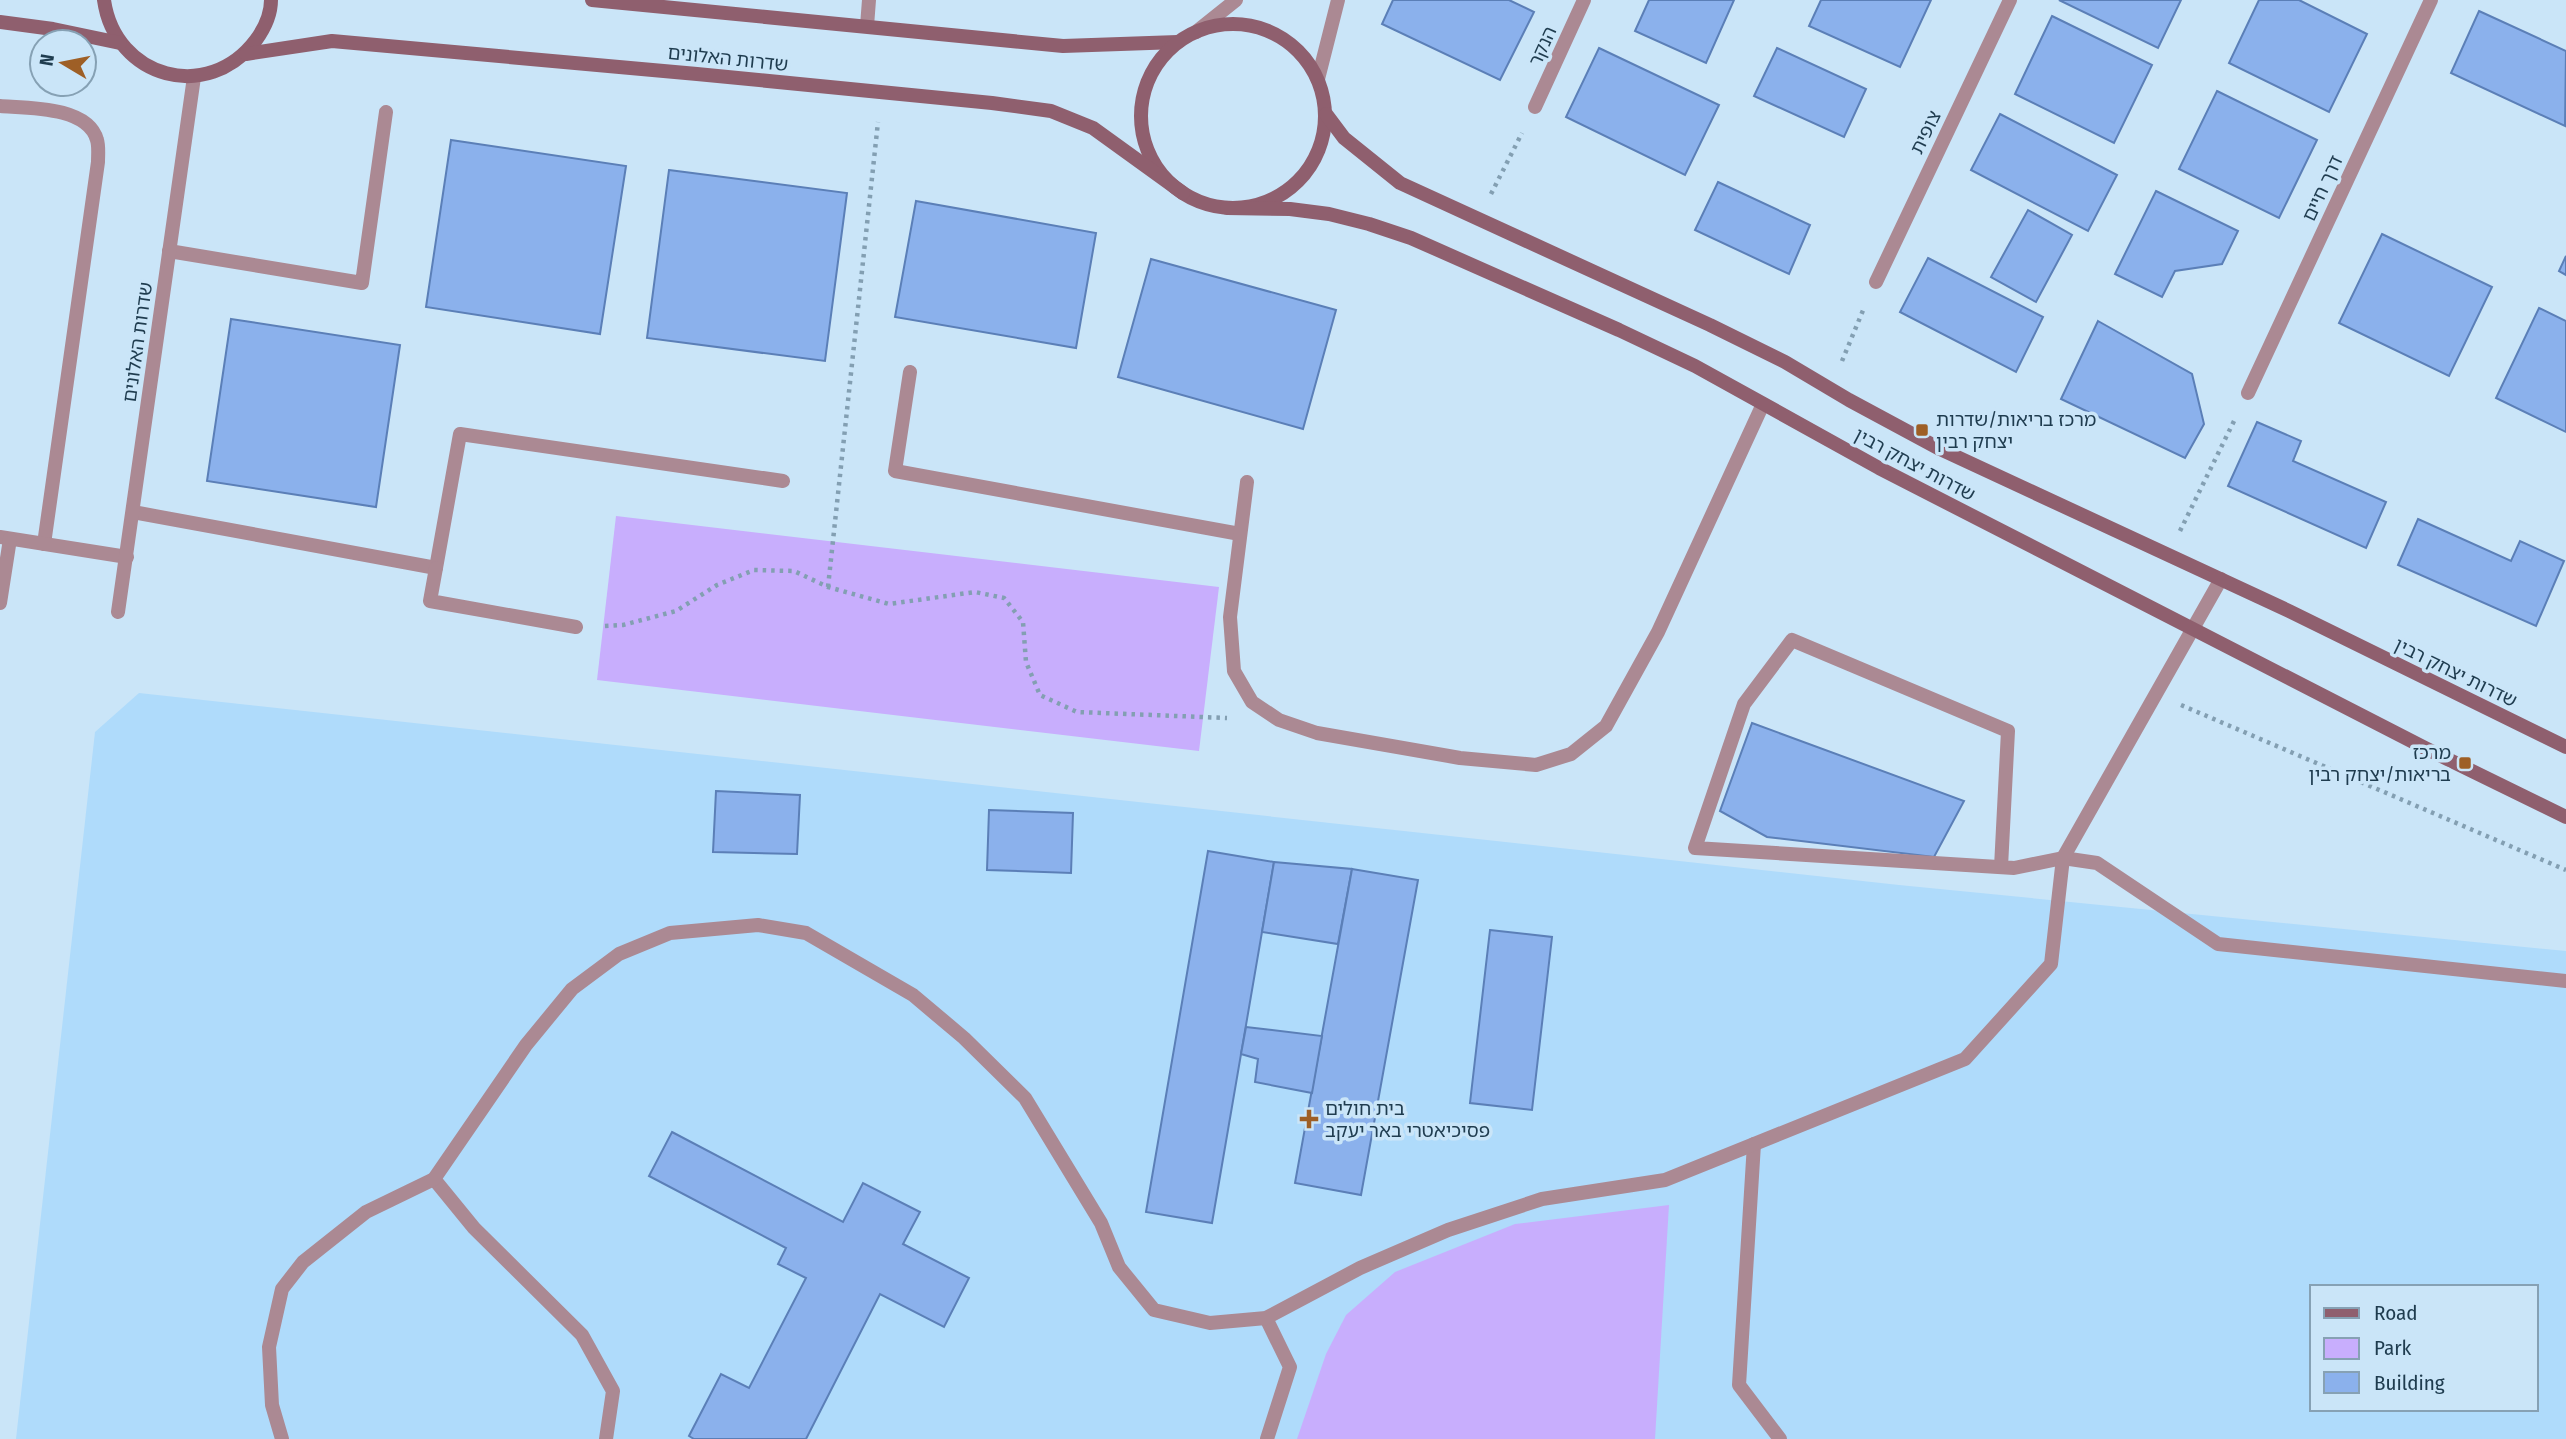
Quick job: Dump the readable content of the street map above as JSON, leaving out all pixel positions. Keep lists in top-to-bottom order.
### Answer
{
  "streets": {
    "main road": ["שדרות האלונים", "שדרות יצחק רבין"],
    "street": ["הנקר", "צופית", "דרך חיים"]
  },
  "crossings": [
    ["שדרות האלונים", "שדרות יצחק רבין"]
  ],
  "places": {
    "transit": ["מרכז בריאות/שדרות יצחק רבין", "מרכז בריאות/יצחק רבין"],
    "health": ["בית חולים פסיכיאטרי באר יעקב"]
  },
  "legend": ["Road", "Park", "Building"],
  "north": "left"
}
